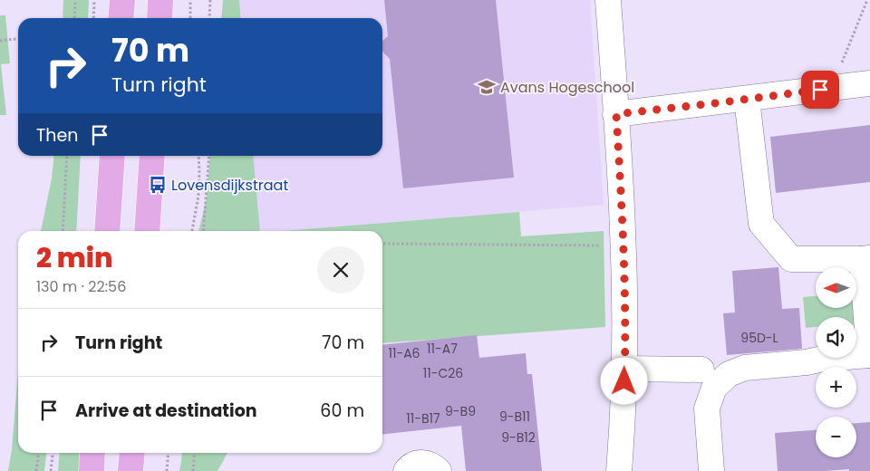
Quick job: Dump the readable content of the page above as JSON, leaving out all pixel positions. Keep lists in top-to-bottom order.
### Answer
{
  "places": {
    "school or university": ["Avans Hogeschool"],
    "bus stop": ["Lovensdijkstraat"]
  },
  "house_numbers": [
    "95D-L",
    "11-A7",
    "11-A6",
    "11-C26",
    "9-B9",
    "9-B11",
    "11-B17",
    "9-B12"
  ],
  "north": "left",
  "page": {
    "turn": ["70 m", "Turn right"],
    "then": "Then",
    "heading": ["2 min", "130 m · 22:56"],
    "map_buttons": ["+", "−"],
    "list": [
      {
        "name": "Turn right",
        "value": "70 m"
      },
      {
        "name": "Arrive at destination",
        "value": "60 m"
      }
    ]
  }
}
